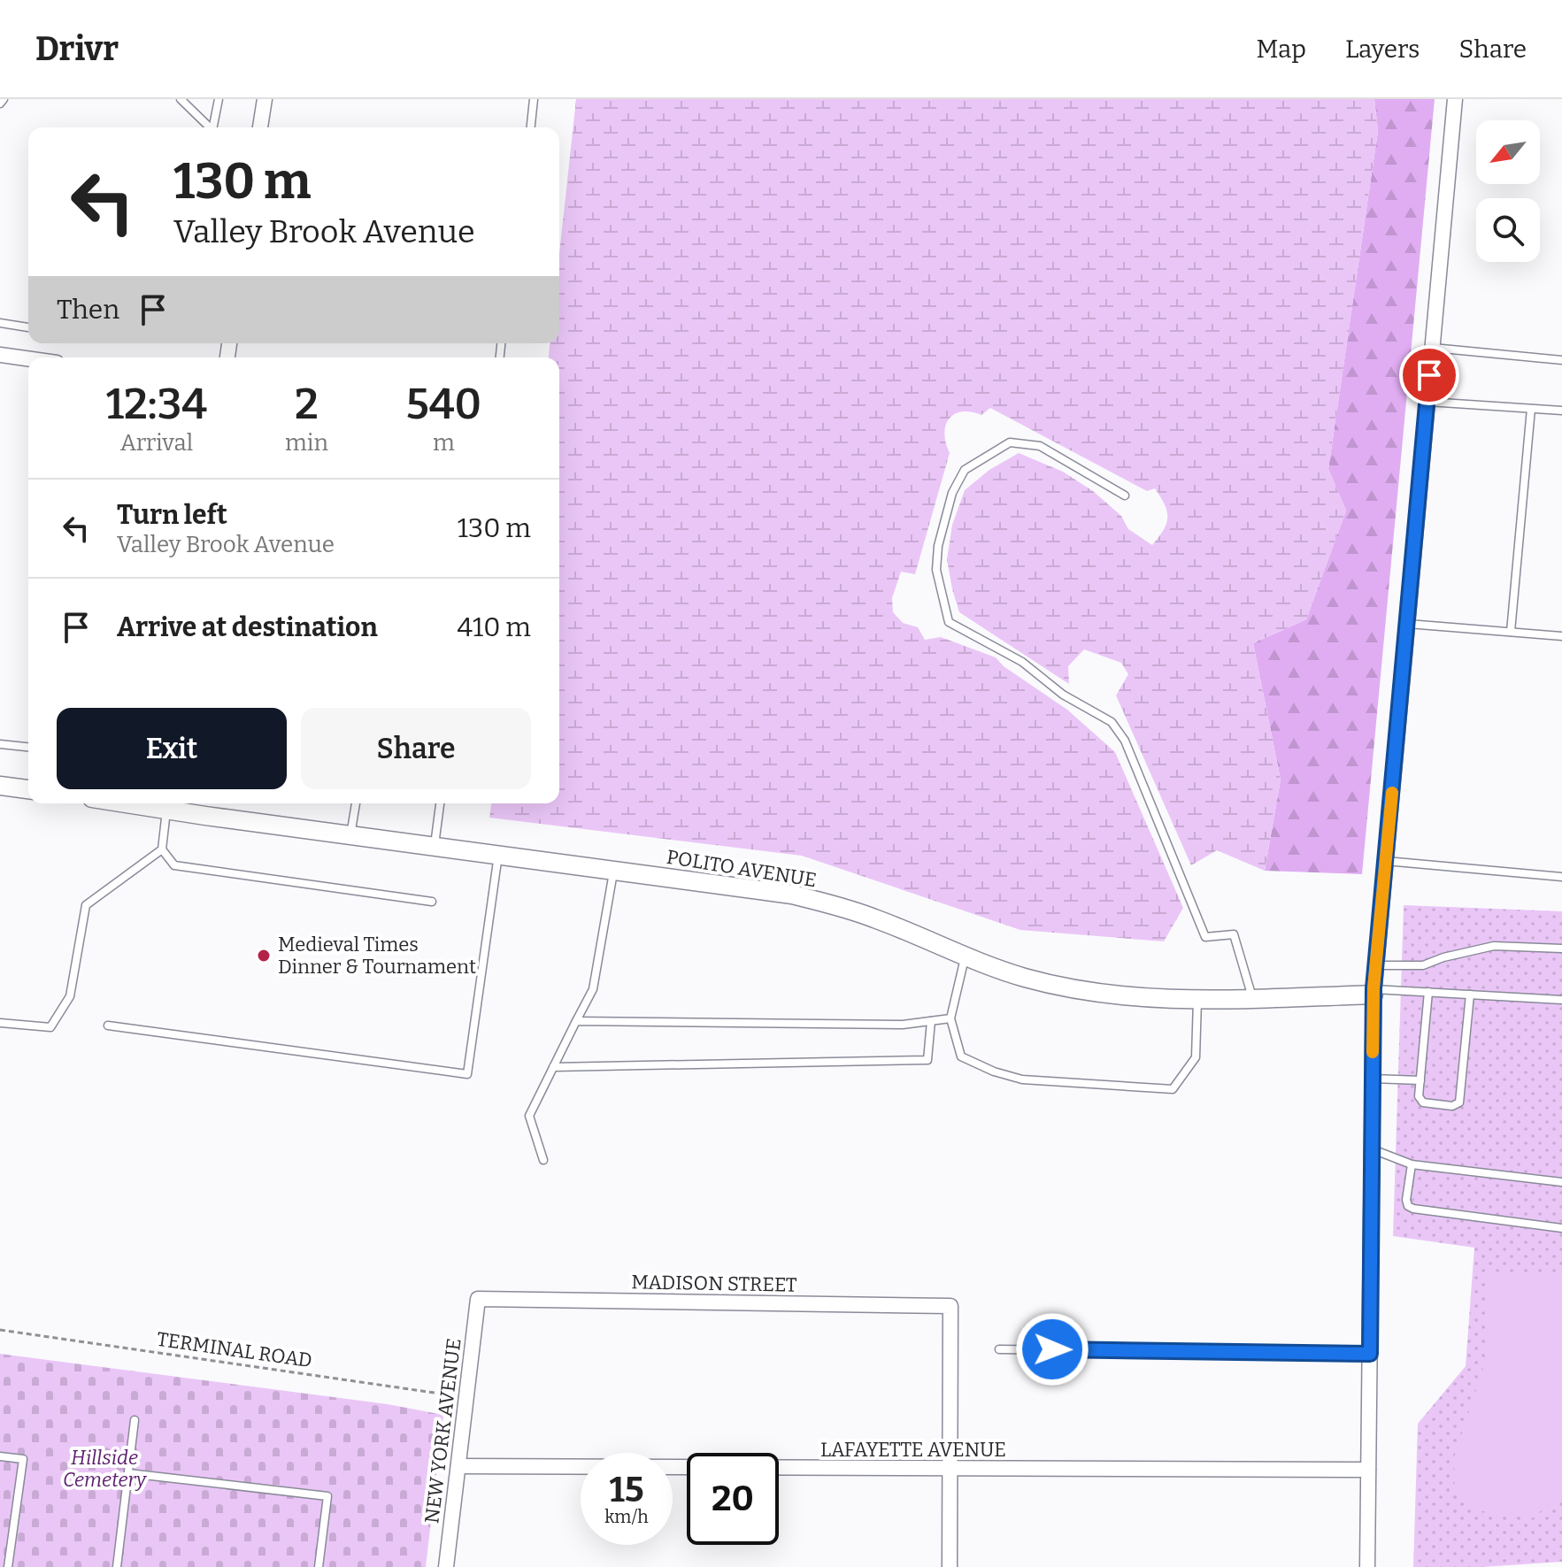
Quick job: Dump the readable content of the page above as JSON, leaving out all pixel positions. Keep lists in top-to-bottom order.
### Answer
{
  "streets": {
    "street": [
      "POLITO AVENUE",
      "MADISON STREET",
      "NEW YORK AVENUE",
      "LAFAYETTE AVENUE"
    ],
    "path": ["TERMINAL ROAD"]
  },
  "crossings": [
    ["MADISON STREET", "NEW YORK AVENUE"],
    ["MADISON STREET", "LAFAYETTE AVENUE"],
    ["TERMINAL ROAD", "NEW YORK AVENUE"],
    ["NEW YORK AVENUE", "LAFAYETTE AVENUE"]
  ],
  "parks": ["Hillside Cemetery"],
  "places": ["Medieval Times Dinner & Tournament"],
  "north": "bottom left",
  "page": {
    "header": "Drivr",
    "nav": ["Map", "Layers", "Share"],
    "turn": ["130 m", "Valley Brook Avenue"],
    "then": "Then",
    "eta": [
      "12:34",
      "Arrival",
      "2",
      "min",
      "540",
      "m"
    ],
    "list": [
      {
        "name": "Turn left",
        "note": "Valley Brook Avenue",
        "value": "130 m"
      },
      {
        "name": "Arrive at destination",
        "value": "410 m"
      }
    ],
    "buttons": ["Exit", "Share"],
    "speed": "15 km/h",
    "limit": "20"
  }
}
